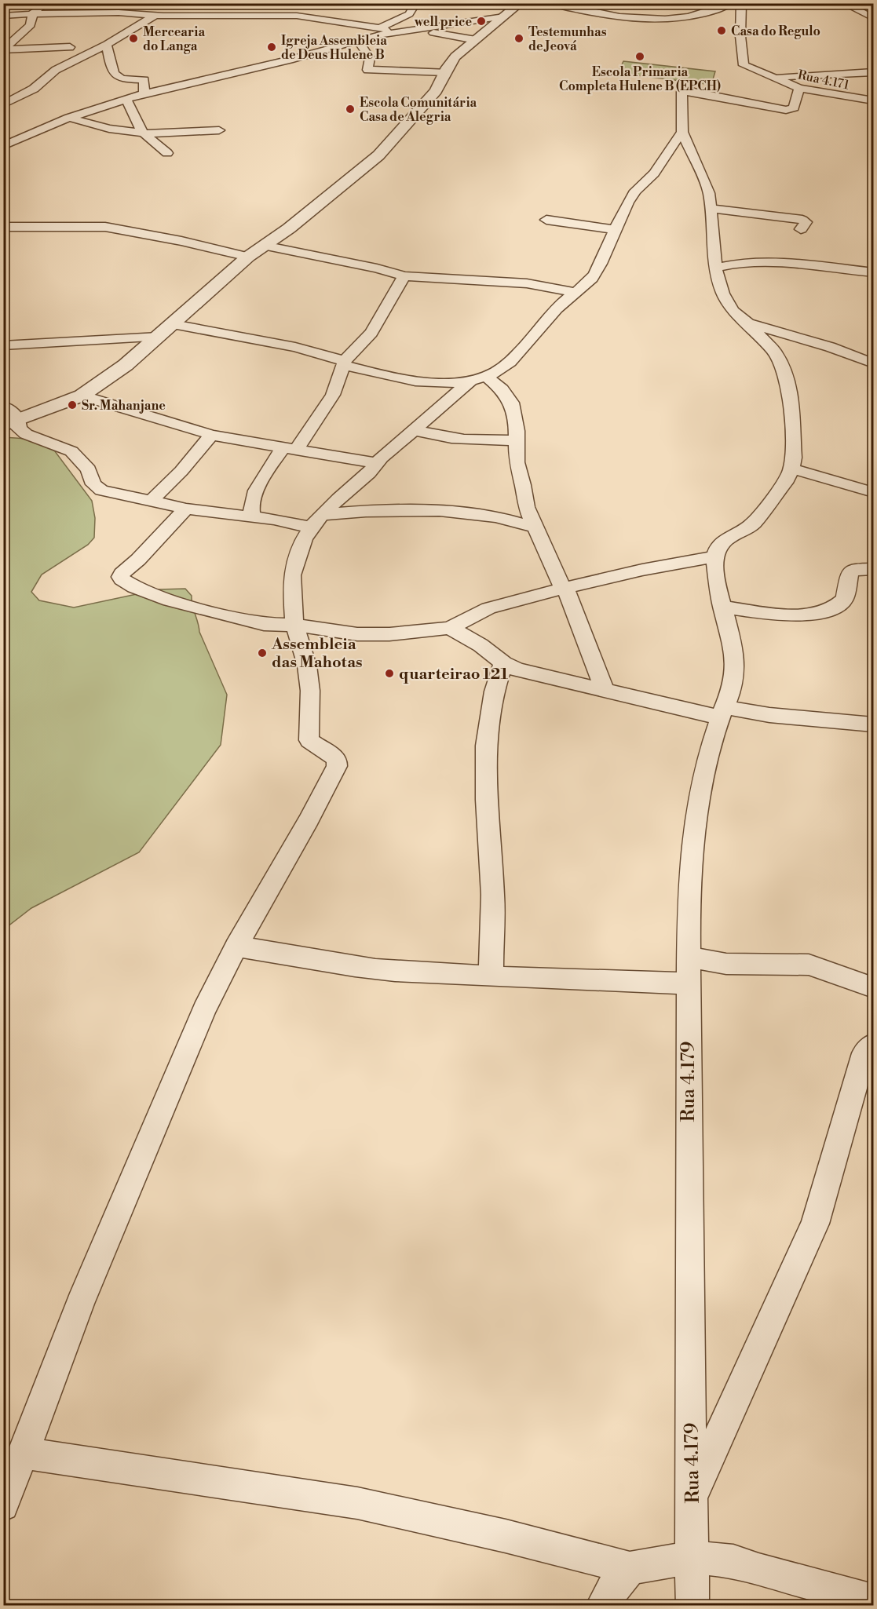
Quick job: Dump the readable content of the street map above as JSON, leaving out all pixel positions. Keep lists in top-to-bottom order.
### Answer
{
  "streets": {
    "street": ["Rua 4.171", "Rua 4.179"]
  },
  "places": [
    "well price",
    "Casa do Regulo",
    "Mercearia do Langa",
    "Testemunhas de Jeová",
    "Igreja Assembleia de Deus Hulene B",
    "Escola Primaria Completa Hulene B (EPCH)",
    "Escola Comunitária Casa de Alegria",
    "Sr. Mahanjane",
    "Assembleia das Mahotas",
    "quarteirao 121"
  ]
}
